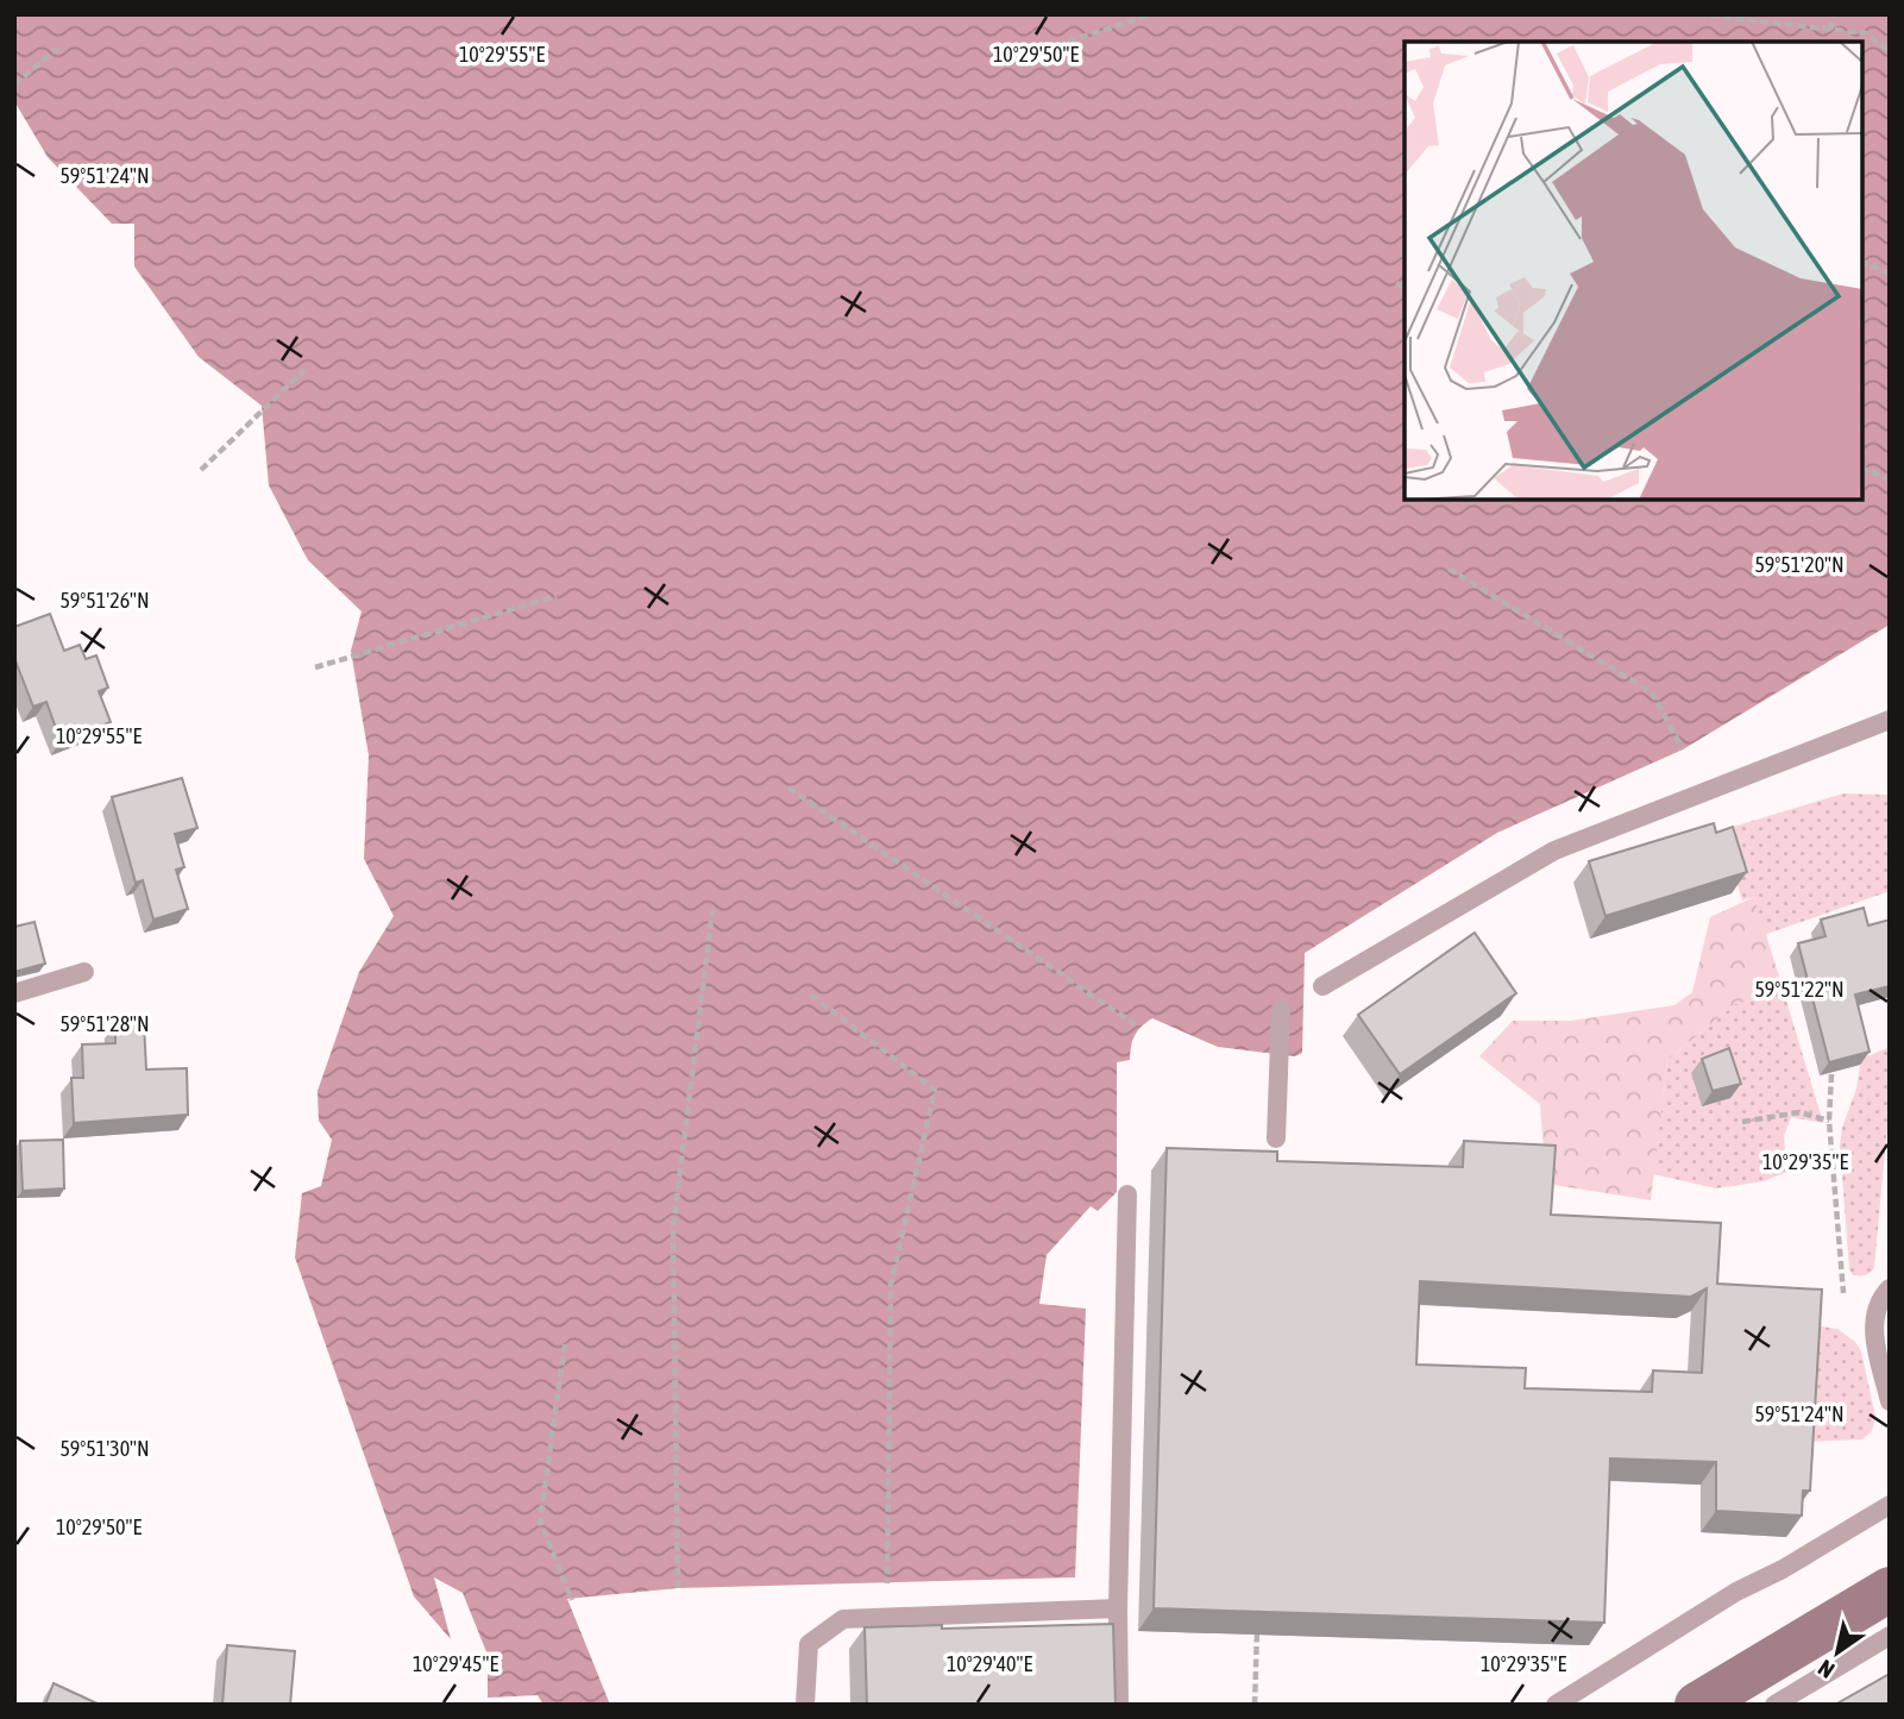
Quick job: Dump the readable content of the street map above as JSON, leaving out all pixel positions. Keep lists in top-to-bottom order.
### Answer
{
  "north": "bottom left",
  "coordinates": [
    "10°29'55\"E",
    "10°29'50\"E",
    "59°51'24\"N",
    "59°51'20\"N",
    "59°51'26\"N",
    "59°51'22\"N",
    "59°51'28\"N",
    "10°29'35\"E",
    "59°51'30\"N",
    "10°29'45\"E",
    "10°29'40\"E"
  ]
}
